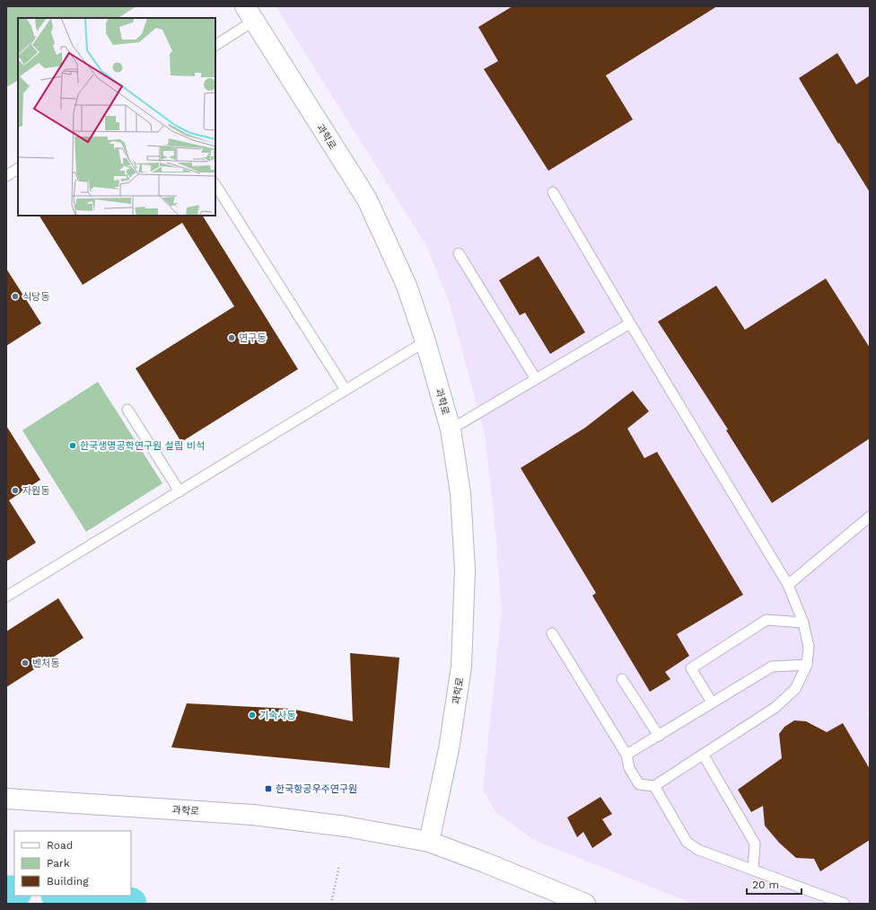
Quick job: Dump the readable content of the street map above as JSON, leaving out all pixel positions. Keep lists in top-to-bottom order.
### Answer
{
  "streets": {
    "street": ["과학로"]
  },
  "places": {
    "other": [
      "식당동",
      "연구동",
      "한국생명공학연구원 설립 비석",
      "자원동",
      "벤처동",
      "기숙사동"
    ],
    "transit": ["한국항공우주연구원"]
  },
  "legend": ["Road", "Park", "Building"],
  "scale_bar": "20 m"
}
